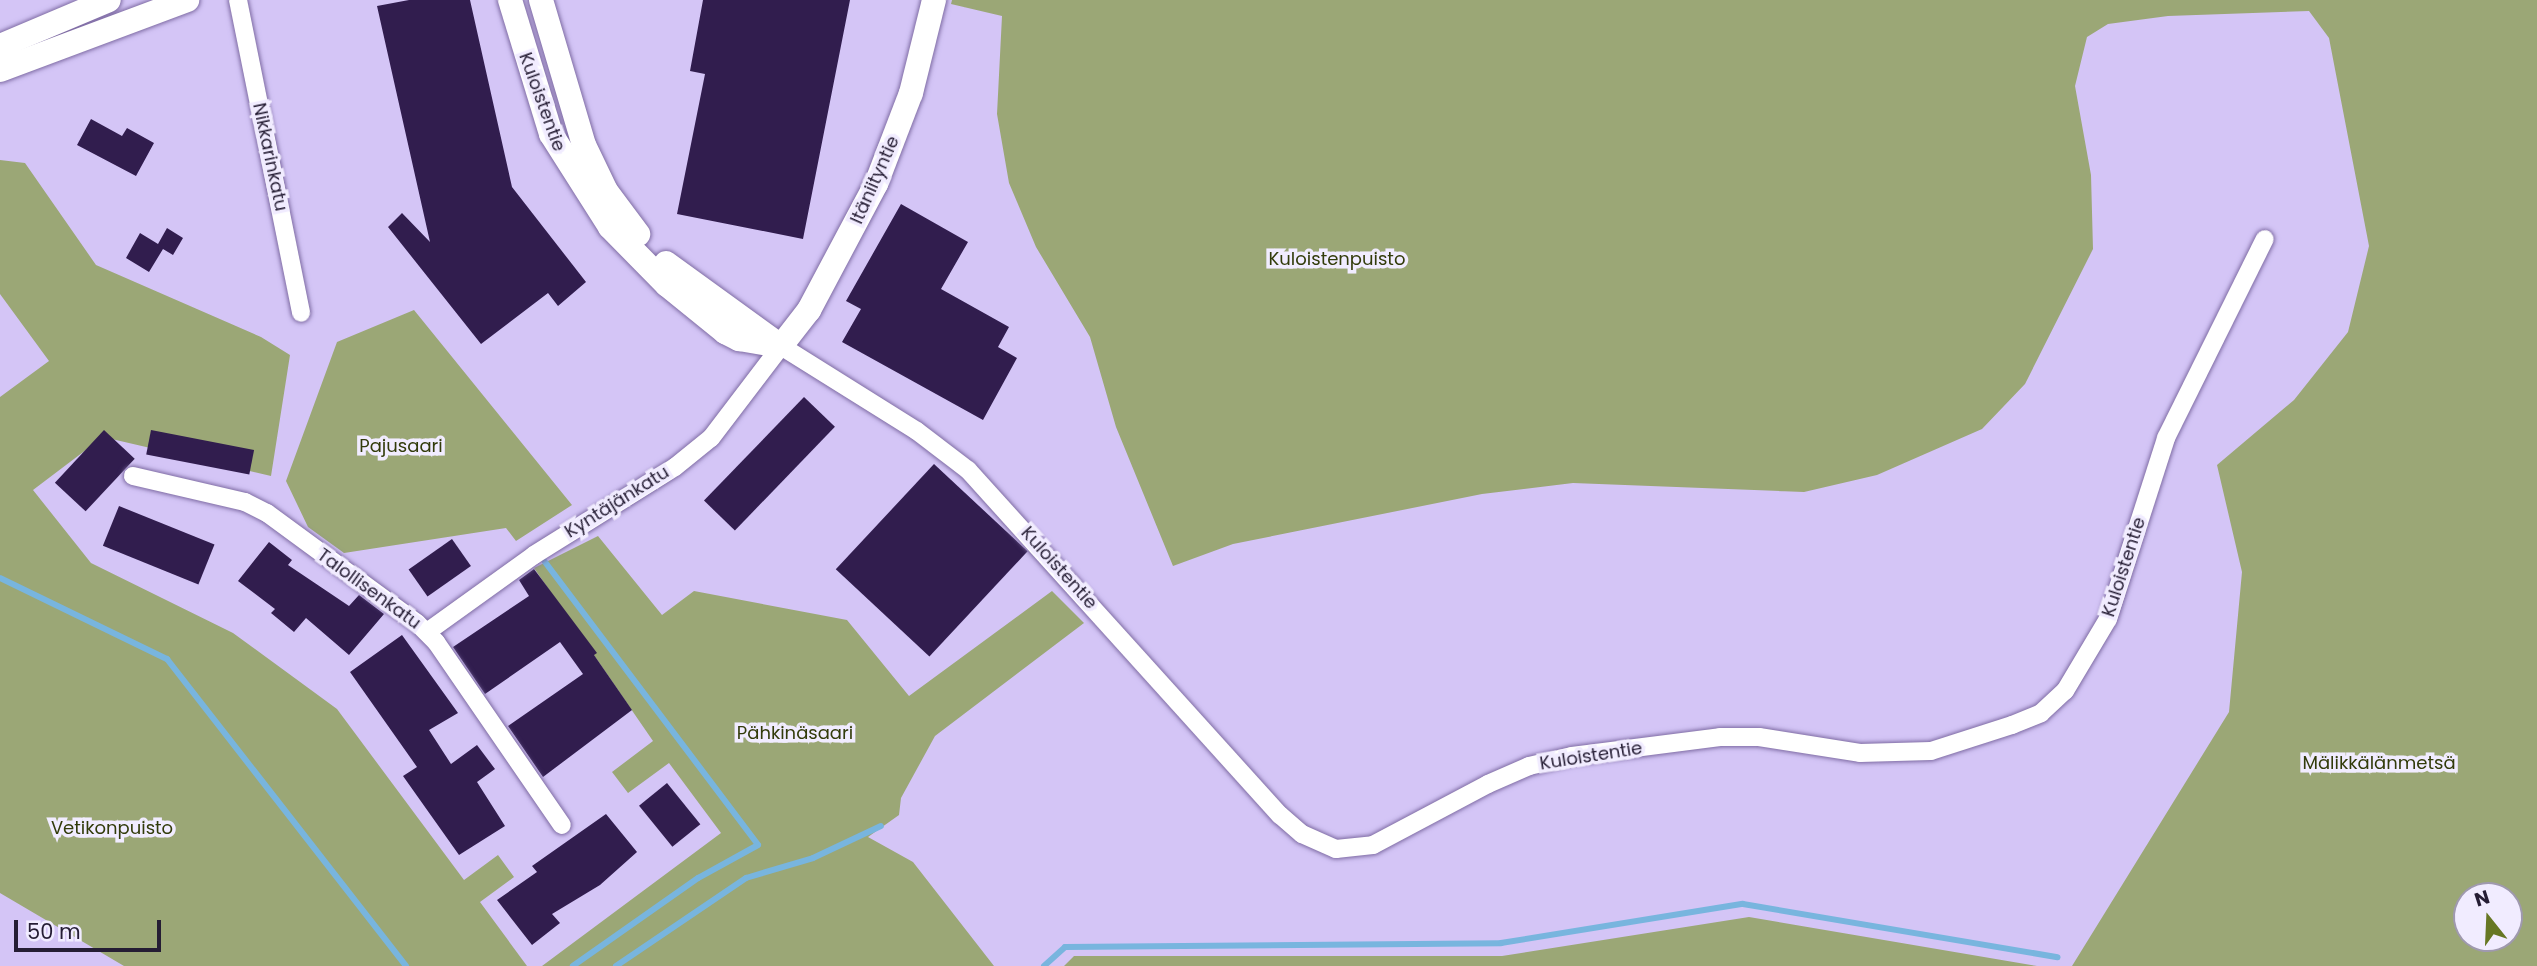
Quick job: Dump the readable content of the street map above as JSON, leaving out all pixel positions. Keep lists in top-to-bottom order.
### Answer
{
  "streets": {
    "street": [
      "Kuloistentie",
      "Nikkarinkatu",
      "Itäniityntie",
      "Kyntäjänkatu",
      "Talollisenkatu"
    ]
  },
  "crossings": [
    ["Kuloistentie", "Itäniityntie"],
    ["Kuloistentie", "Kyntäjänkatu"],
    ["Itäniityntie", "Kyntäjänkatu"],
    ["Kyntäjänkatu", "Talollisenkatu"]
  ],
  "parks": [
    "Kuloistenpuisto",
    "Pajusaari",
    "Pähkinäsaari",
    "Mälikkälänmetsä",
    "Vetikonpuisto"
  ],
  "scale_bar": "50 m",
  "north": "top"
}
